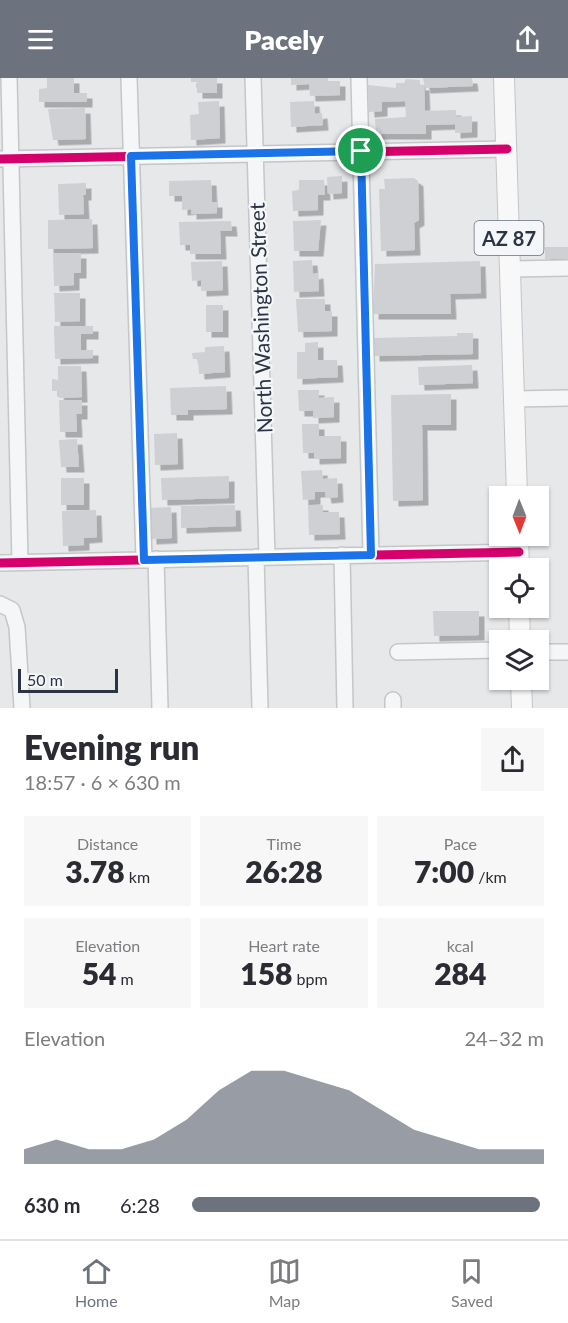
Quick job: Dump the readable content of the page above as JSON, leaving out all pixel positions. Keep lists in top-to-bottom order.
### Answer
{
  "streets": {
    "main road": ["AZ 87"],
    "street": ["North Washington Street"]
  },
  "scale_bar": "50 m",
  "north": "bottom",
  "page": {
    "header": "Pacely",
    "scale": "50 m",
    "heading": ["Evening run", "18:57 · 6 × 630 m"],
    "stats": [
      ["Distance", "3.78 km"],
      ["Time", "26:28"],
      ["Pace", "7:00 /km"],
      ["Elevation", "54 m"],
      ["Heart rate", "158 bpm"],
      ["kcal", "284"]
    ],
    "chart": ["Elevation", "24–32 m"],
    "list": [
      {
        "name": "630 m",
        "note": "6:28"
      }
    ],
    "tabs": ["Home", "Map", "Saved"]
  }
}
